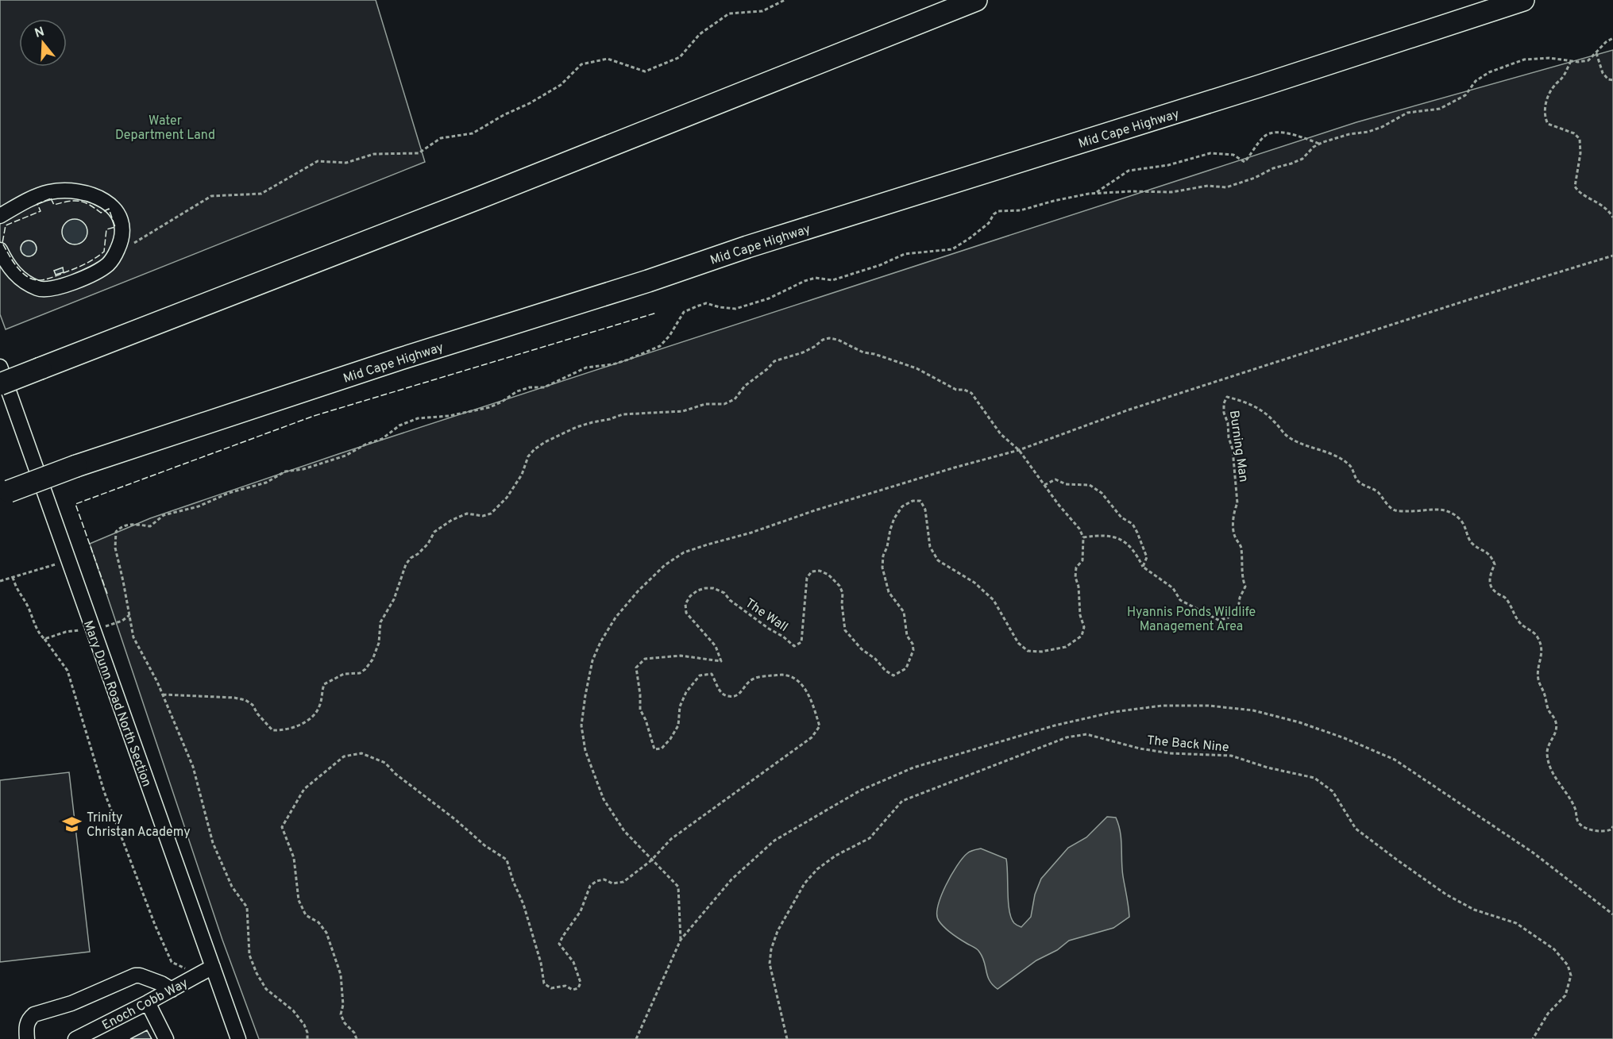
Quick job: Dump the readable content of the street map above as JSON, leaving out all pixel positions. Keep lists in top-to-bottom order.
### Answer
{
  "streets": {
    "highway": ["Mid Cape Highway"],
    "street": ["Mary Dunn Road North Section", "Enoch Cobb Way"],
    "path": ["Burning Man", "The Wall", "The Back Nine"]
  },
  "crossings": [
    ["Mary Dunn Road North Section", "Enoch Cobb Way"]
  ],
  "parks": ["Water Department Land", "Hyannis Ponds Wildlife Management Area"],
  "places": {
    "school or university": ["Trinity Christan Academy"]
  },
  "north": "top"
}
